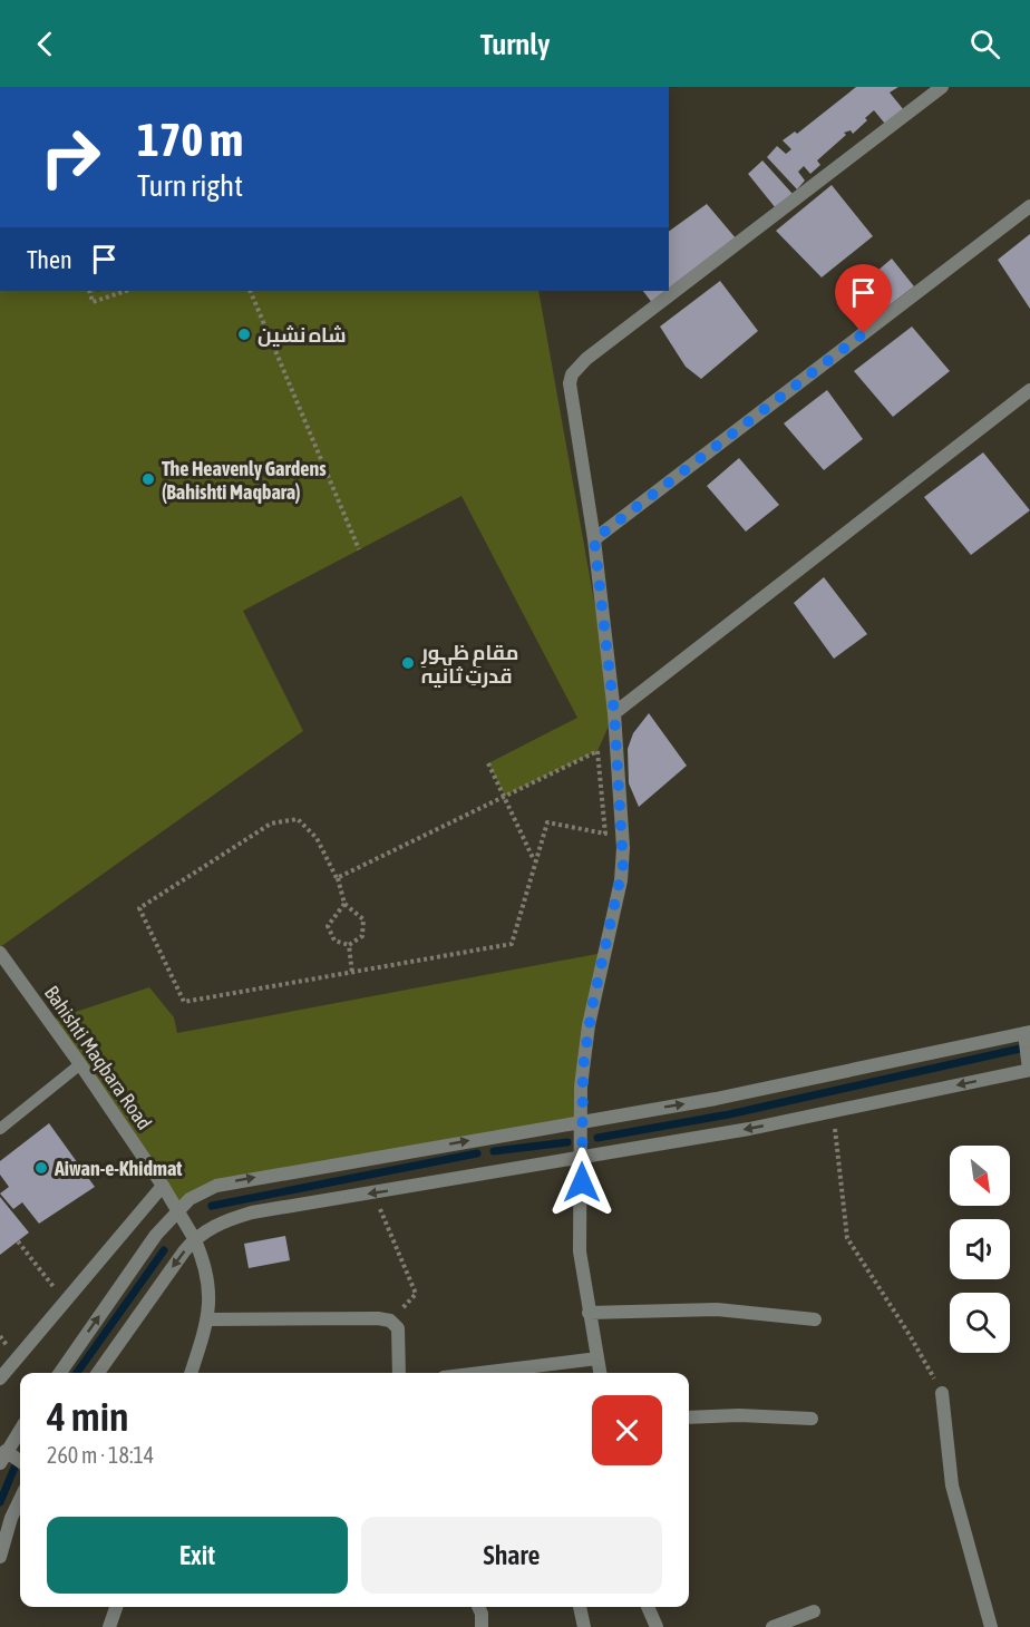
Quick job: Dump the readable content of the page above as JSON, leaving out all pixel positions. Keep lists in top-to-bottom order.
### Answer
{
  "streets": {
    "street": ["Bahishti Maqbara Road"]
  },
  "places": [
    "شاہ نشین",
    "The Heavenly Gardens (Bahishti Maqbara)",
    "مقامِ ظہورِ قدرتِ ثانیہ",
    "Aiwan-e-Khidmat"
  ],
  "north": "bottom right",
  "page": {
    "header": "Turnly",
    "turn": ["170 m", "Turn right"],
    "then": "Then",
    "heading": ["4 min", "260 m · 18:14"],
    "buttons": ["Exit", "Share"]
  }
}
